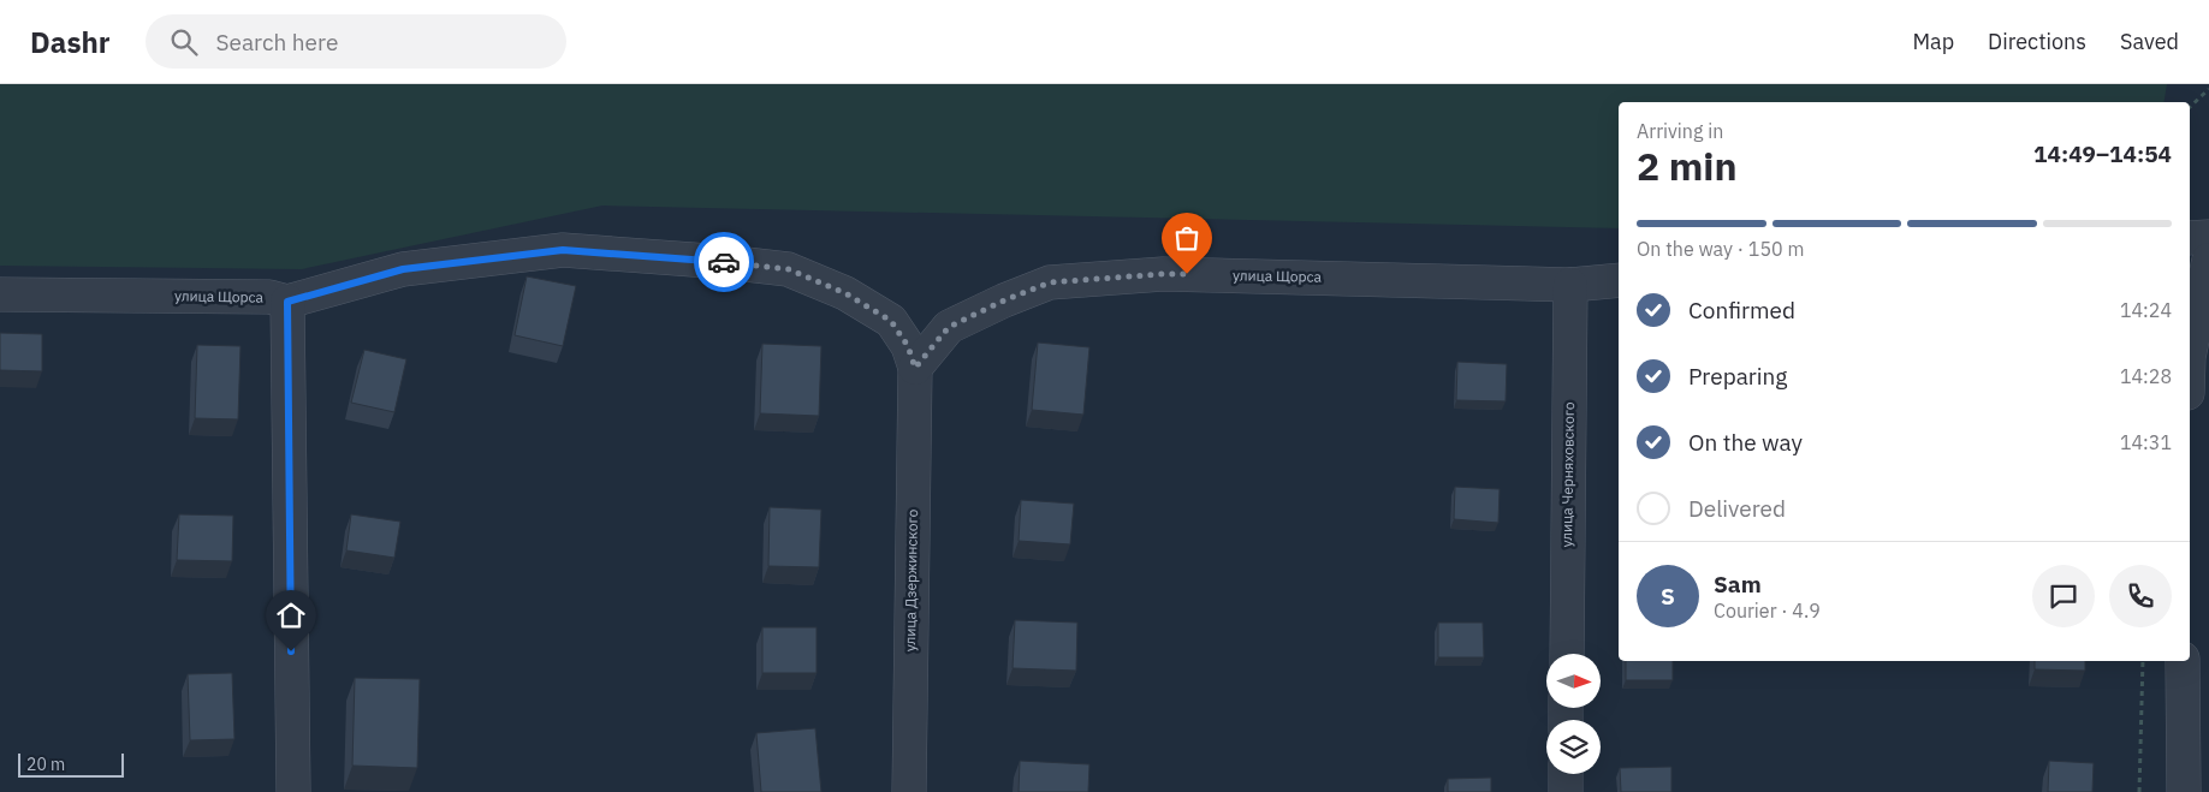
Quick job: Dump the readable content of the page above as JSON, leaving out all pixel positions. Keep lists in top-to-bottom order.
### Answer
{
  "streets": {
    "street": ["улица Щорса", "улица Черняховского", "улица Дзержинского"]
  },
  "crossings": [
    ["улица Щорса", "улица Черняховского"],
    ["улица Щорса", "улица Дзержинского"]
  ],
  "scale_bar": "20 m",
  "north": "right",
  "page": {
    "header": "Dashr",
    "search": "Search here",
    "nav": ["Map", "Directions", "Saved"],
    "heading": ["2 min", "Arriving in", "14:49–14:54"],
    "panel": ["Sam", "Courier · 4.9"],
    "bar": "On the way · 150 m",
    "list": [
      ["Confirmed", "14:24"],
      ["Preparing", "14:28"],
      ["On the way", "14:31"],
      "Delivered"
    ],
    "round": "S",
    "scale": "20 m"
  }
}
